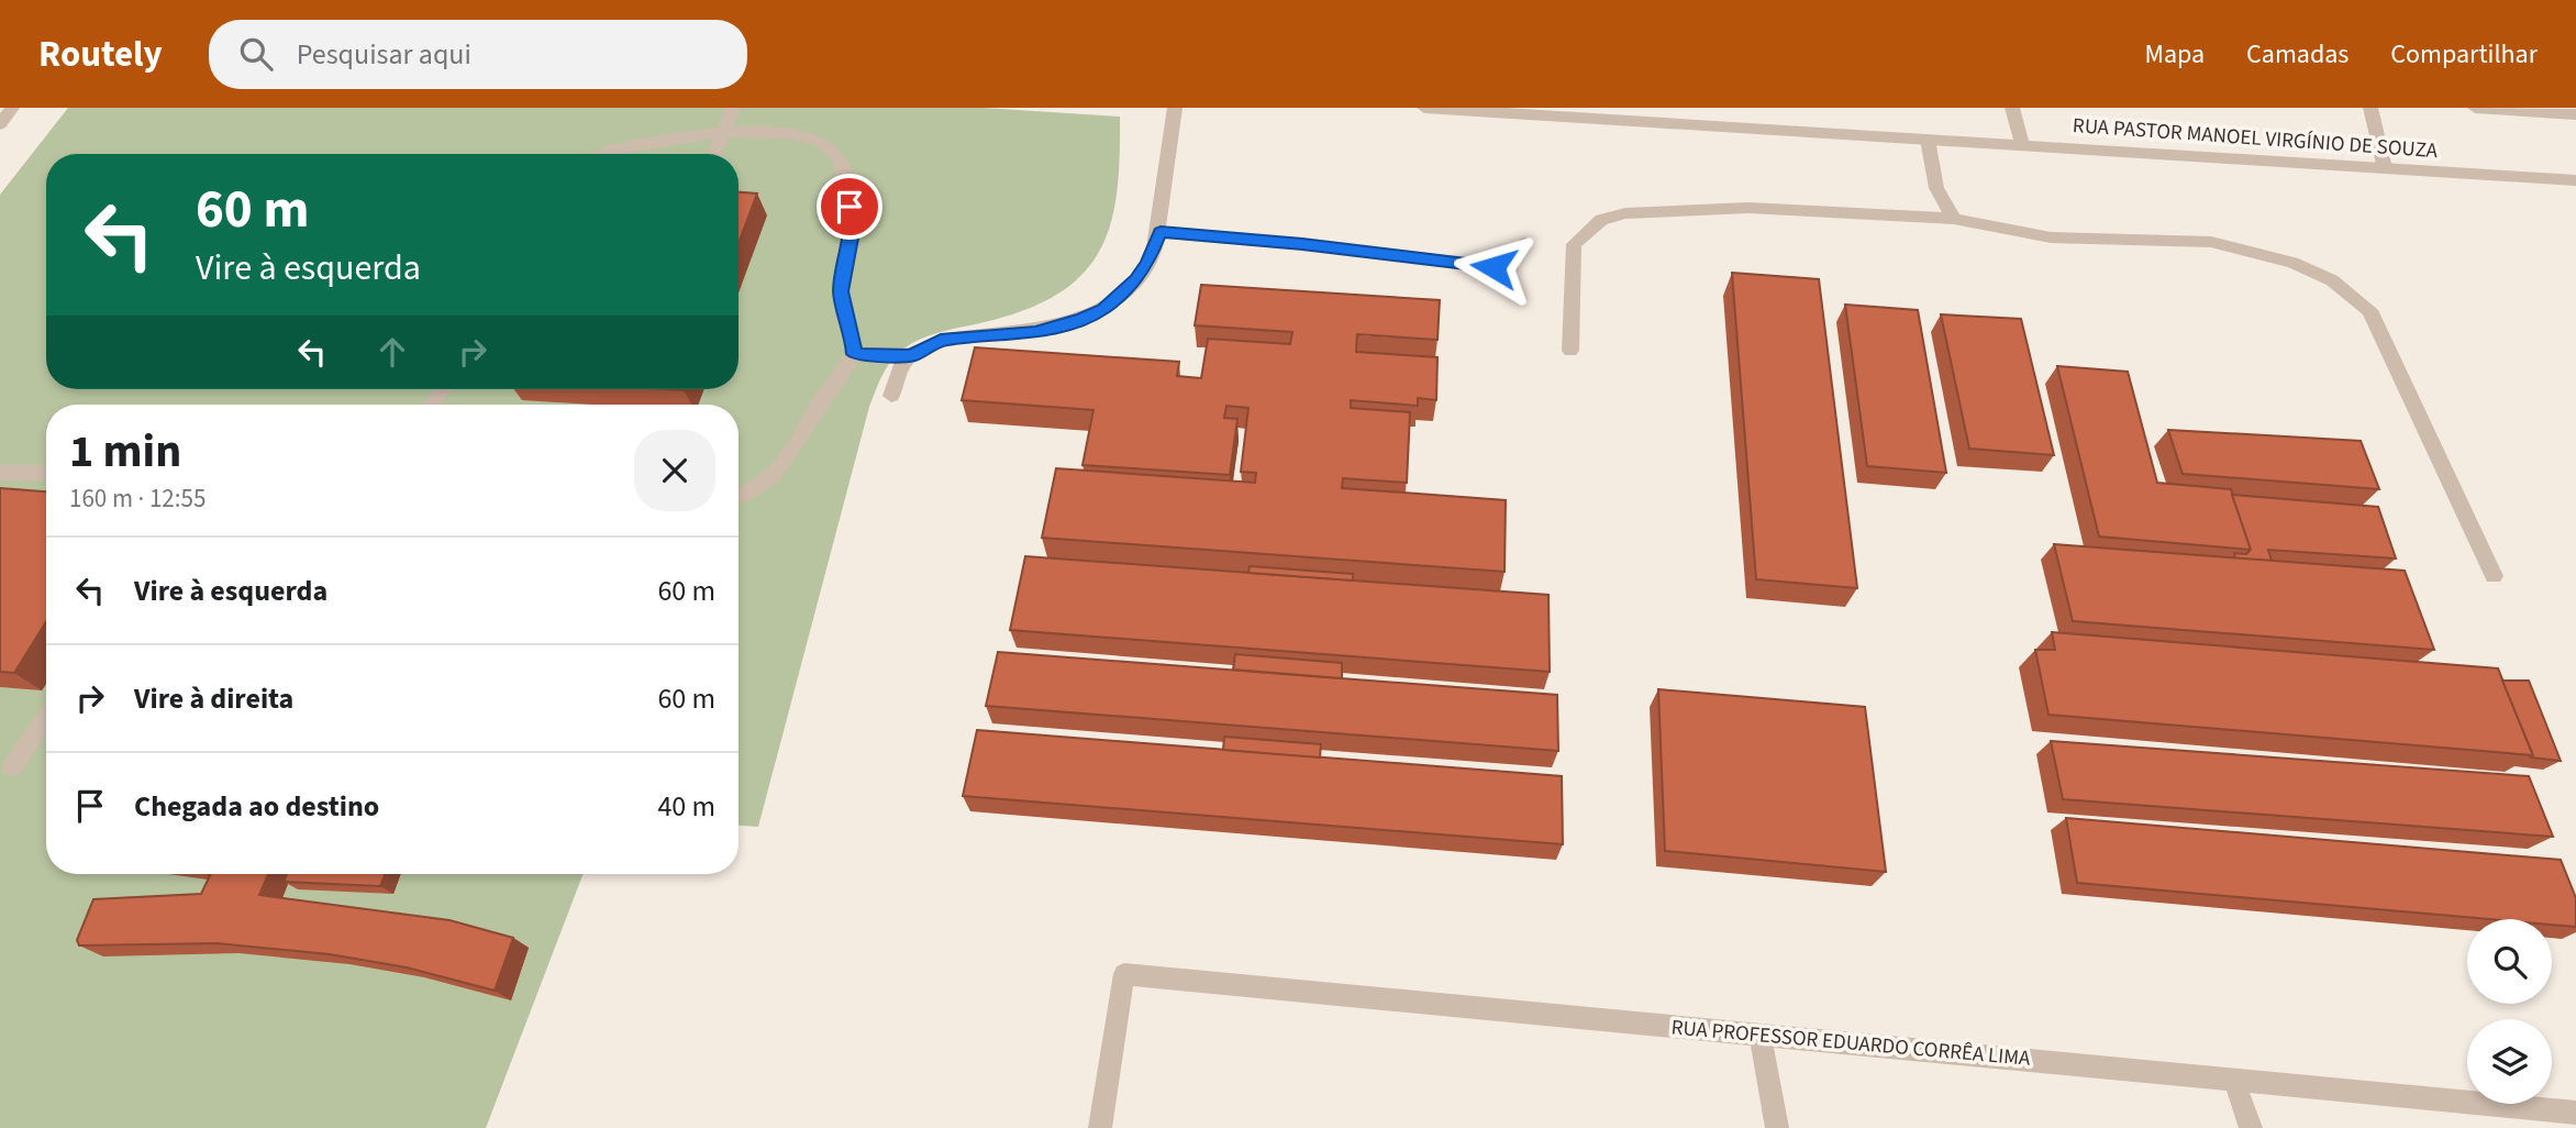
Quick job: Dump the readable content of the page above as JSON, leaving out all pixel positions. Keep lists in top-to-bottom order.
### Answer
{
  "streets": {
    "street": ["RUA PASTOR MANOEL VIRGÍNIO DE SOUZA", "RUA PROFESSOR EDUARDO CORRÊA LIMA"]
  },
  "page": {
    "header": "Routely",
    "search": "Pesquisar aqui",
    "nav": ["Mapa", "Camadas", "Compartilhar"],
    "turn": ["60 m", "Vire à esquerda"],
    "heading": ["1 min", "160 m · 12:55"],
    "list": [
      {
        "name": "Vire à esquerda",
        "value": "60 m"
      },
      {
        "name": "Vire à direita",
        "value": "60 m"
      },
      {
        "name": "Chegada ao destino",
        "value": "40 m"
      }
    ]
  }
}
